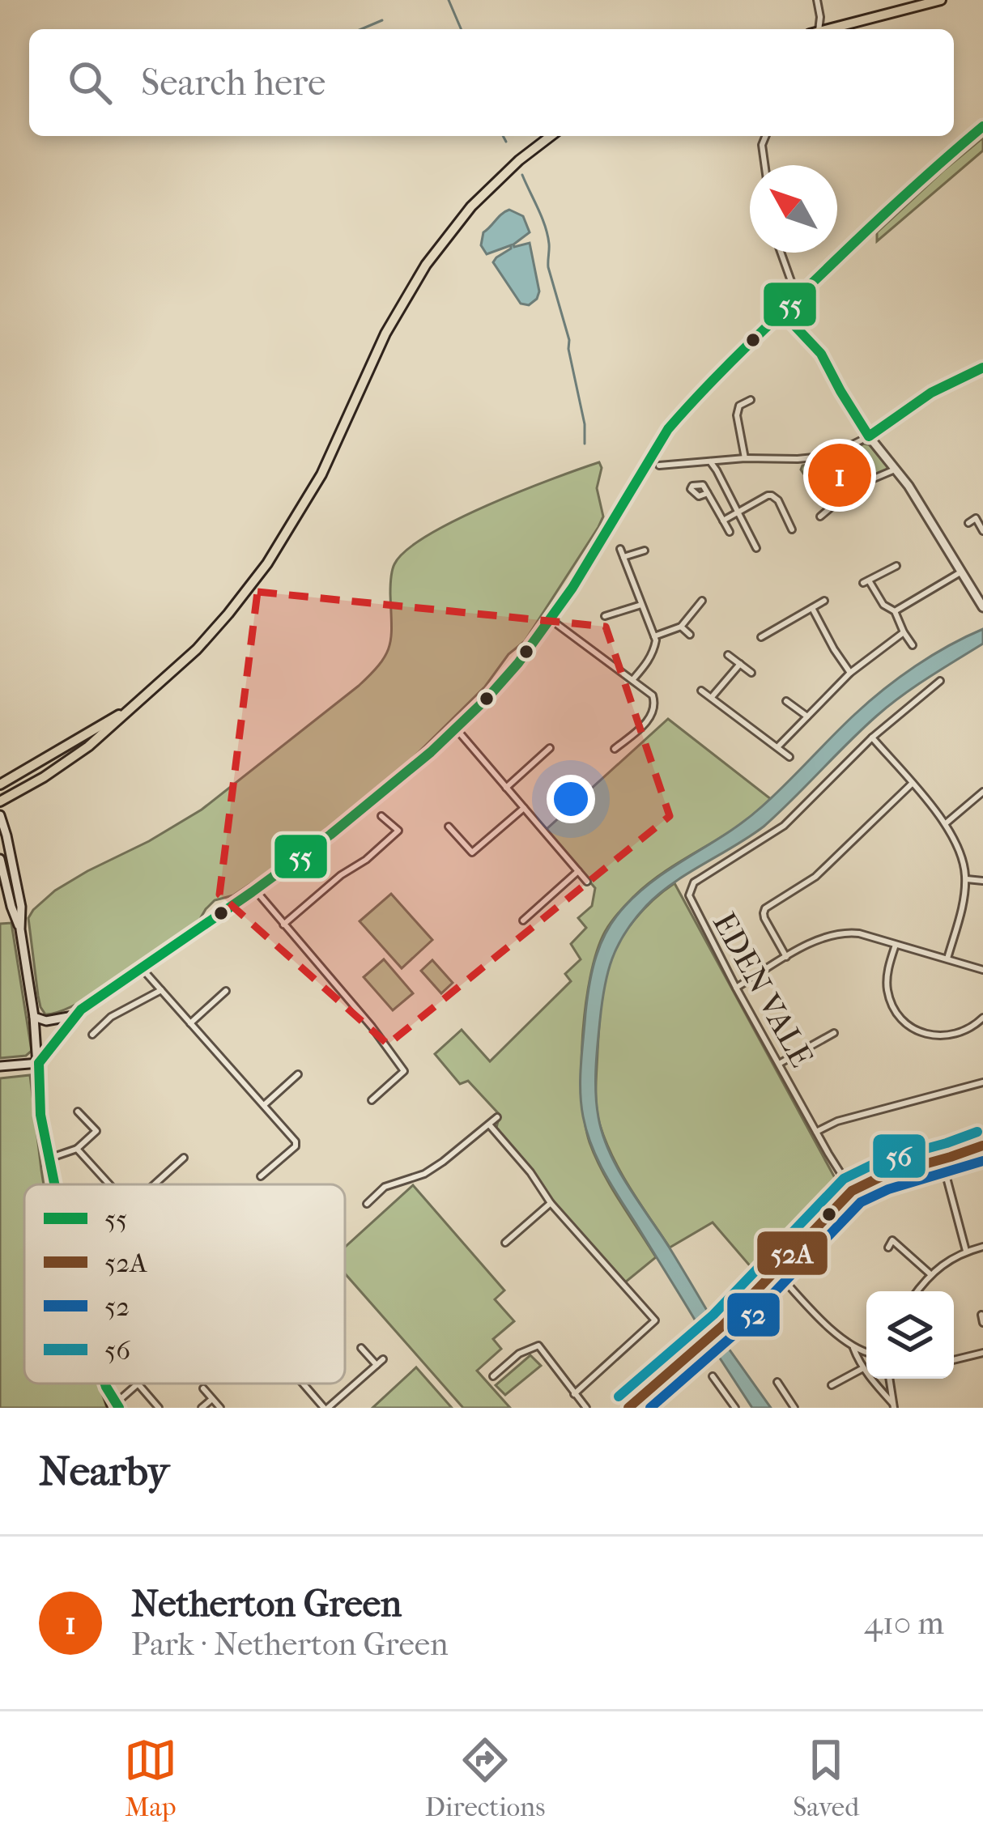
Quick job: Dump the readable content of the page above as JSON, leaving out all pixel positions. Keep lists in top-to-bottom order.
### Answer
{
  "streets": {
    "street": ["EDEN VALE"]
  },
  "lines": [
    "transit line 55",
    "transit line 56",
    "transit line 52A",
    "transit line 52"
  ],
  "legend": [
    "55",
    "52A",
    "52",
    "56"
  ],
  "north": "top left",
  "page": {
    "search": "Search here",
    "pins": "1",
    "heading": "Nearby",
    "list": [
      {
        "mark": "1",
        "name": "Netherton Green",
        "note": "Park · Netherton Green",
        "value": "410 m"
      }
    ],
    "nav": ["Map", "Directions", "Saved"]
  }
}
